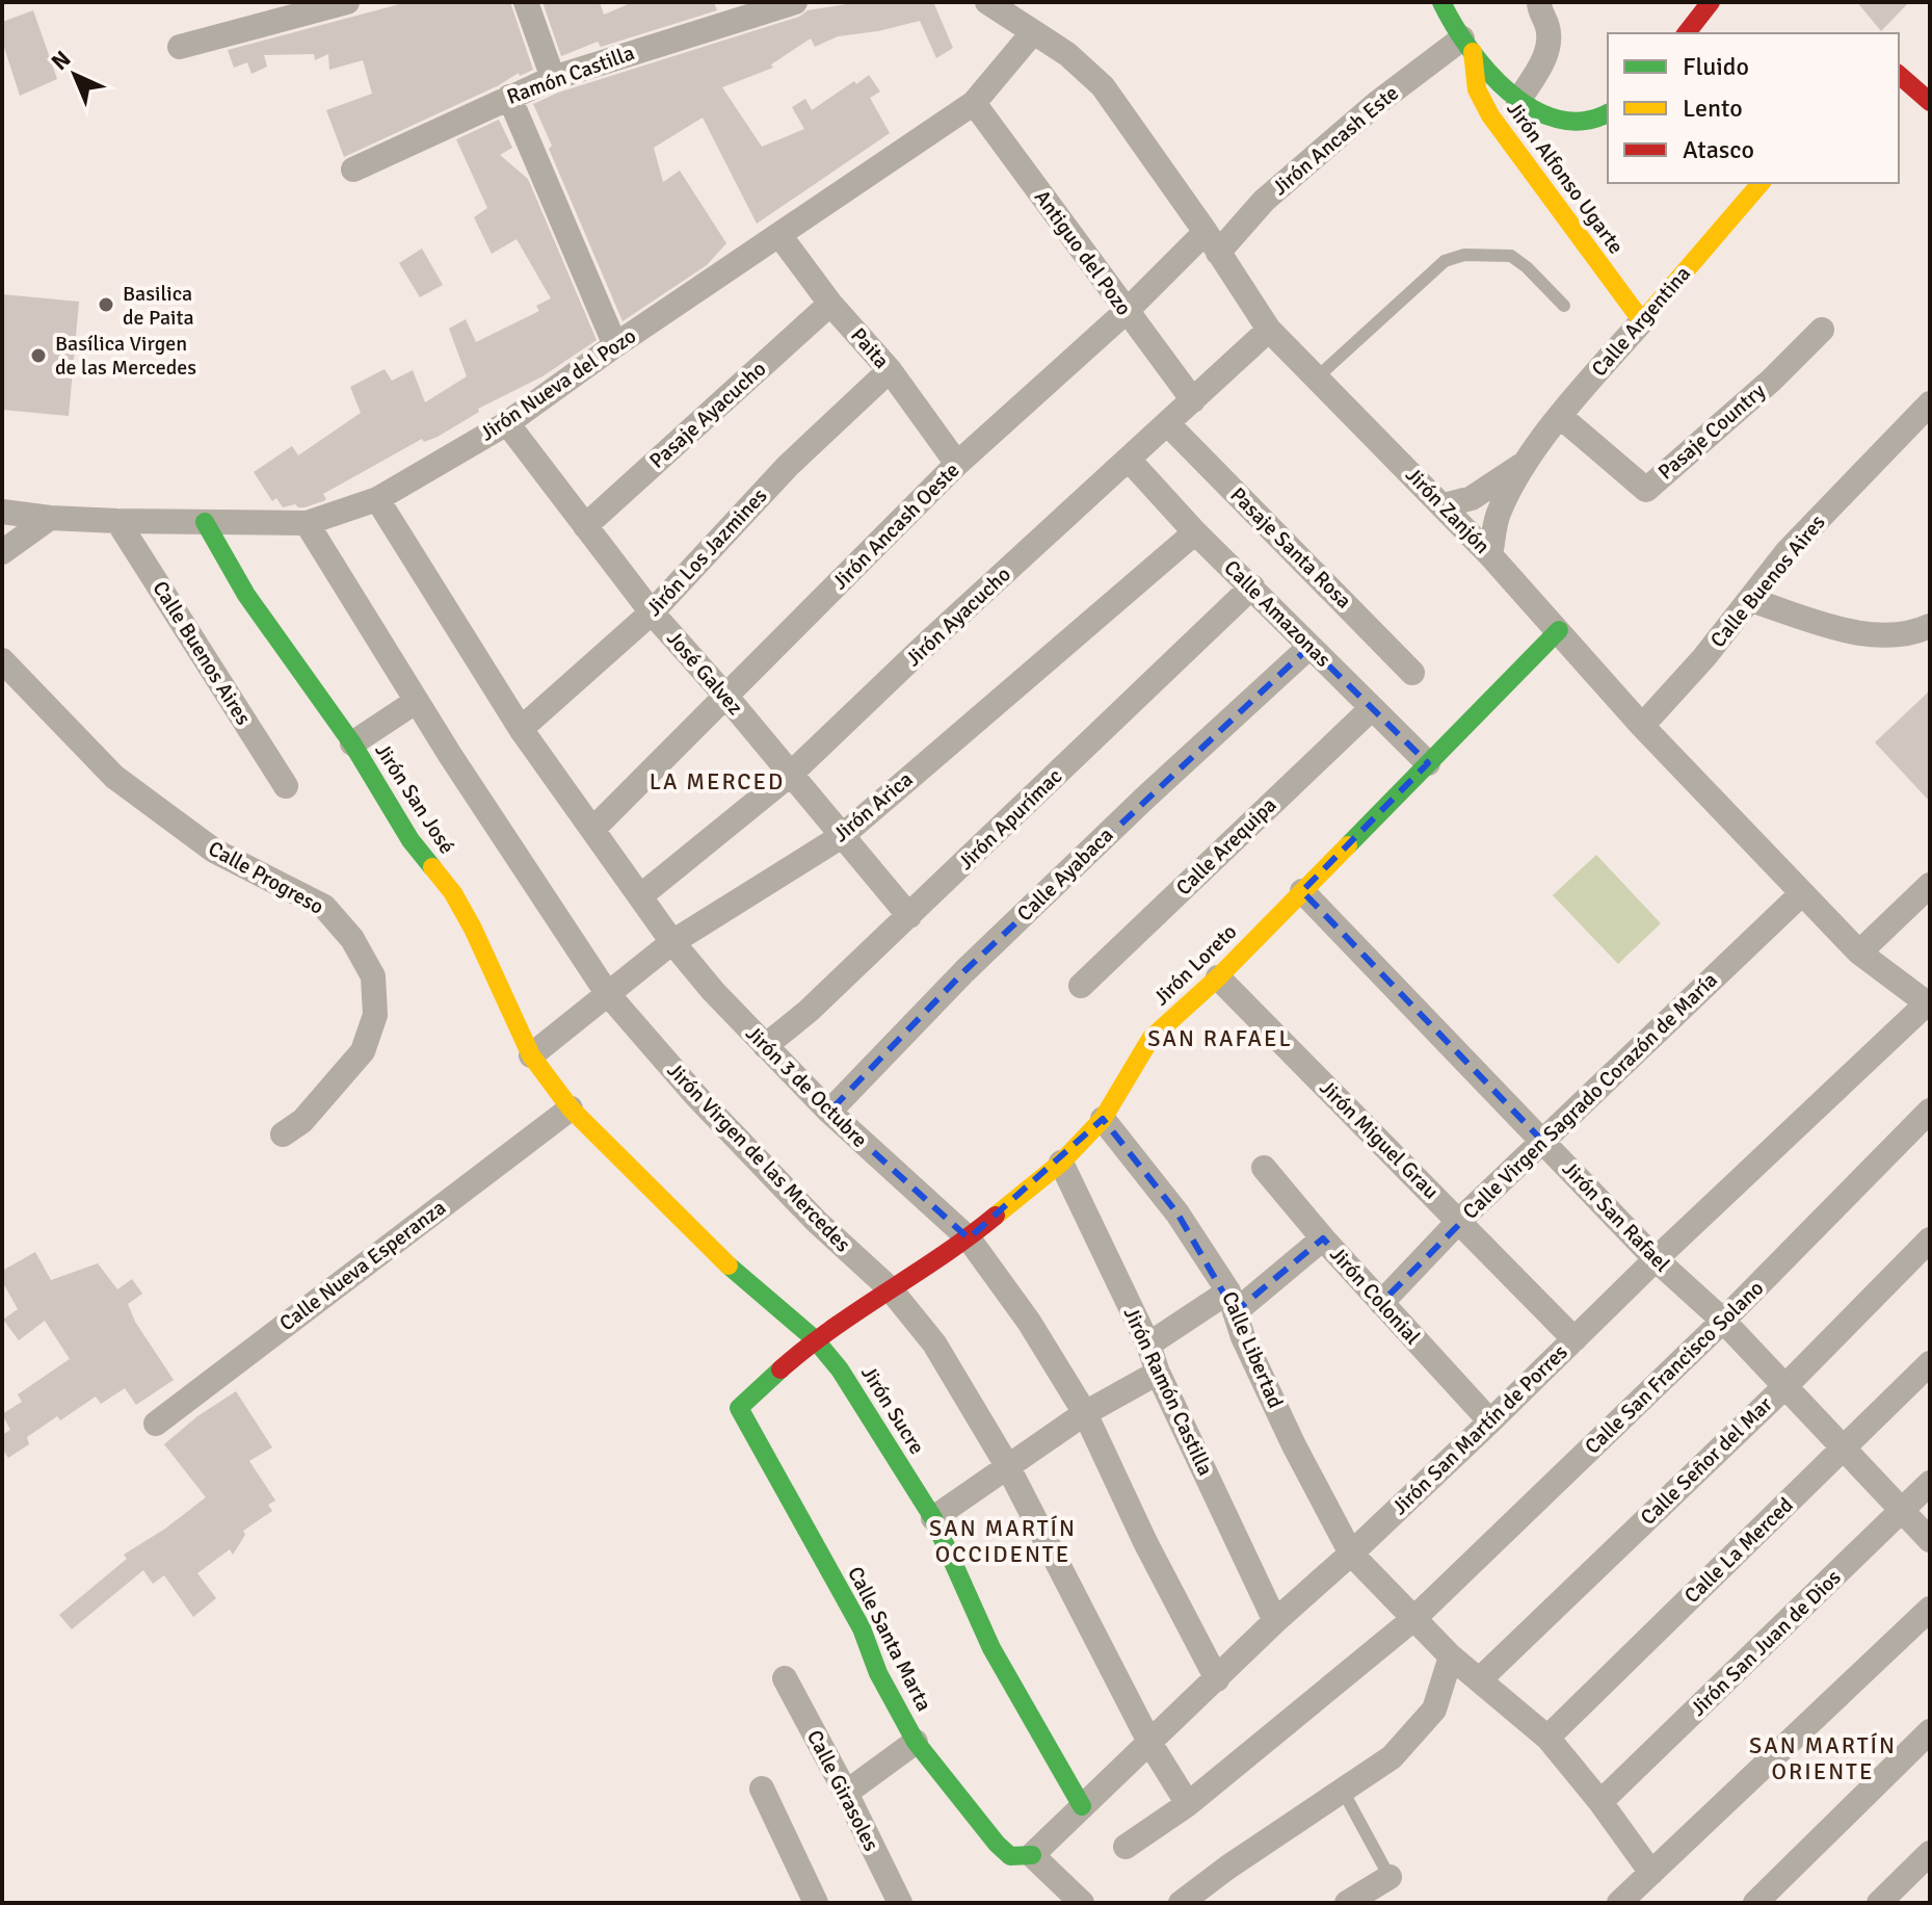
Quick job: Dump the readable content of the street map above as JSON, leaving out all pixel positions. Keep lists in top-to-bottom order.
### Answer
{
  "streets": {
    "street": [
      "Ramón Castilla",
      "Jirón Ancash Este",
      "Jirón Alfonso Ugarte",
      "Antiguo del Pozo",
      "Calle Argentina",
      "Paita",
      "Jirón Nueva del Pozo",
      "Pasaje Ayacucho",
      "Pasaje Country",
      "Jirón Zanjón",
      "Jirón Ancash Oeste",
      "Pasaje Santa Rosa",
      "Jirón Los Jazmines",
      "Calle Buenos Aires",
      "Calle Amazonas",
      "Jirón Ayacucho",
      "José Galvez",
      "Jirón San José",
      "Jirón Arica",
      "Jirón Apurímac",
      "Calle Arequipa",
      "Calle Ayabaca",
      "Calle Progreso",
      "Jirón Loreto",
      "Jirón 3 de Octubre",
      "Calle Virgen Sagrado Corazón de María",
      "Jirón Miguel Grau",
      "Jirón Virgen de las Mercedes",
      "Jirón San Rafael",
      "Calle Nueva Esperanza",
      "Jirón Colonial",
      "Calle Libertad",
      "Calle San Francisco Solano",
      "Jirón Ramón Castilla",
      "Jirón Sucre",
      "Jirón San Martín de Porres",
      "Calle Señor del Mar",
      "Calle La Merced",
      "Calle Santa Marta",
      "Jirón San Juan de Dios",
      "Calle Girasoles"
    ]
  },
  "crossings": [
    ["Jirón Ancash Este", "Jirón Alfonso Ugarte"],
    ["Jirón Ancash Este", "Jirón Zanjón"],
    ["Jirón Ancash Este", "Jirón Ancash Oeste"],
    ["Jirón Alfonso Ugarte", "Calle Argentina"],
    ["Antiguo del Pozo", "Jirón Nueva del Pozo"],
    ["Antiguo del Pozo", "Jirón Ancash Oeste"],
    ["Antiguo del Pozo", "Jirón Ayacucho"],
    ["Calle Argentina", "Pasaje Country"],
    ["Calle Argentina", "Jirón Zanjón"],
    ["Paita", "Jirón Nueva del Pozo"],
    ["Paita", "Pasaje Ayacucho"],
    ["Paita", "Jirón Ancash Oeste"],
    ["Paita", "Jirón Los Jazmines"],
    ["Jirón Nueva del Pozo", "Jirón Zanjón"],
    ["Jirón Nueva del Pozo", "Calle Buenos Aires"],
    ["Jirón Nueva del Pozo", "José Galvez"],
    ["Jirón Nueva del Pozo", "Jirón San José"],
    ["Jirón Nueva del Pozo", "Jirón 3 de Octubre"],
    ["Jirón Nueva del Pozo", "Jirón Virgen de las Mercedes"],
    ["Pasaje Ayacucho", "José Galvez"],
    ["Jirón Zanjón", "Jirón Ancash Oeste"],
    ["Jirón Zanjón", "Calle Buenos Aires"],
    ["Jirón Zanjón", "Jirón Ayacucho"],
    ["Jirón Zanjón", "Jirón Loreto"],
    ["Jirón Zanjón", "Calle Virgen Sagrado Corazón de María"],
    ["Jirón Zanjón", "Jirón San Martín de Porres"],
    ["Jirón Ancash Oeste", "José Galvez"],
    ["Jirón Ancash Oeste", "Jirón 3 de Octubre"],
    ["Pasaje Santa Rosa", "Jirón Ayacucho"],
    ["Jirón Los Jazmines", "José Galvez"],
    ["Jirón Los Jazmines", "Jirón 3 de Octubre"],
    ["Calle Amazonas", "Jirón Ayacucho"],
    ["Calle Amazonas", "Jirón Arica"],
    ["Calle Amazonas", "Jirón Apurímac"],
    ["Calle Amazonas", "Calle Arequipa"],
    ["Calle Amazonas", "Calle Ayabaca"],
    ["Calle Amazonas", "Jirón Loreto"],
    ["Jirón Ayacucho", "José Galvez"],
    ["Jirón Ayacucho", "Jirón 3 de Octubre"],
    ["José Galvez", "Jirón Arica"],
    ["José Galvez", "Jirón Apurímac"],
    ["Jirón San José", "Jirón Arica"],
    ["Jirón San José", "Calle Nueva Esperanza"],
    ["Jirón San José", "Jirón Sucre"],
    ["Jirón Arica", "Jirón 3 de Octubre"],
    ["Jirón Arica", "Jirón Virgen de las Mercedes"],
    ["Jirón Apurímac", "Jirón 3 de Octubre"],
    ["Calle Ayabaca", "Jirón 3 de Octubre"],
    ["Jirón Loreto", "Jirón 3 de Octubre"],
    ["Jirón Loreto", "Jirón Miguel Grau"],
    ["Jirón Loreto", "Jirón Virgen de las Mercedes"],
    ["Jirón Loreto", "Jirón San Rafael"],
    ["Jirón Loreto", "Calle Libertad"],
    ["Jirón Loreto", "Jirón Ramón Castilla"],
    ["Jirón Loreto", "Jirón Sucre"],
    ["Jirón Loreto", "Calle Santa Marta"],
    ["Jirón 3 de Octubre", "Jirón San Martín de Porres"],
    ["Calle Virgen Sagrado Corazón de María", "Jirón Miguel Grau"],
    ["Calle Virgen Sagrado Corazón de María", "Jirón San Rafael"],
    ["Calle Virgen Sagrado Corazón de María", "Jirón Colonial"],
    ["Jirón Miguel Grau", "Jirón San Martín de Porres"],
    ["Jirón Virgen de las Mercedes", "Calle San Francisco Solano"],
    ["Jirón Virgen de las Mercedes", "Jirón San Martín de Porres"],
    ["Jirón San Rafael", "Calle San Francisco Solano"],
    ["Jirón San Rafael", "Jirón San Martín de Porres"],
    ["Jirón San Rafael", "Calle Señor del Mar"],
    ["Jirón San Rafael", "Calle La Merced"],
    ["Jirón San Rafael", "Jirón San Juan de Dios"],
    ["Calle Nueva Esperanza", "Jirón Sucre"],
    ["Jirón Colonial", "Jirón San Martín de Porres"],
    ["Calle Libertad", "Calle San Francisco Solano"],
    ["Calle Libertad", "Jirón San Martín de Porres"],
    ["Calle Libertad", "Calle Señor del Mar"],
    ["Calle Libertad", "Calle La Merced"],
    ["Calle Libertad", "Jirón San Juan de Dios"],
    ["Jirón Ramón Castilla", "Jirón San Martín de Porres"],
    ["Jirón Sucre", "Jirón San Martín de Porres"],
    ["Jirón San Martín de Porres", "Calle Santa Marta"]
  ],
  "districts": [
    "LA MERCED",
    "SAN RAFAEL",
    "SAN MARTÍN OCCIDENTE",
    "SAN MARTÍN ORIENTE"
  ],
  "places": ["Basilica de Paita", "Basílica Virgen de las Mercedes"],
  "legend": ["Fluido", "Lento", "Atasco"],
  "north": "top left"
}
